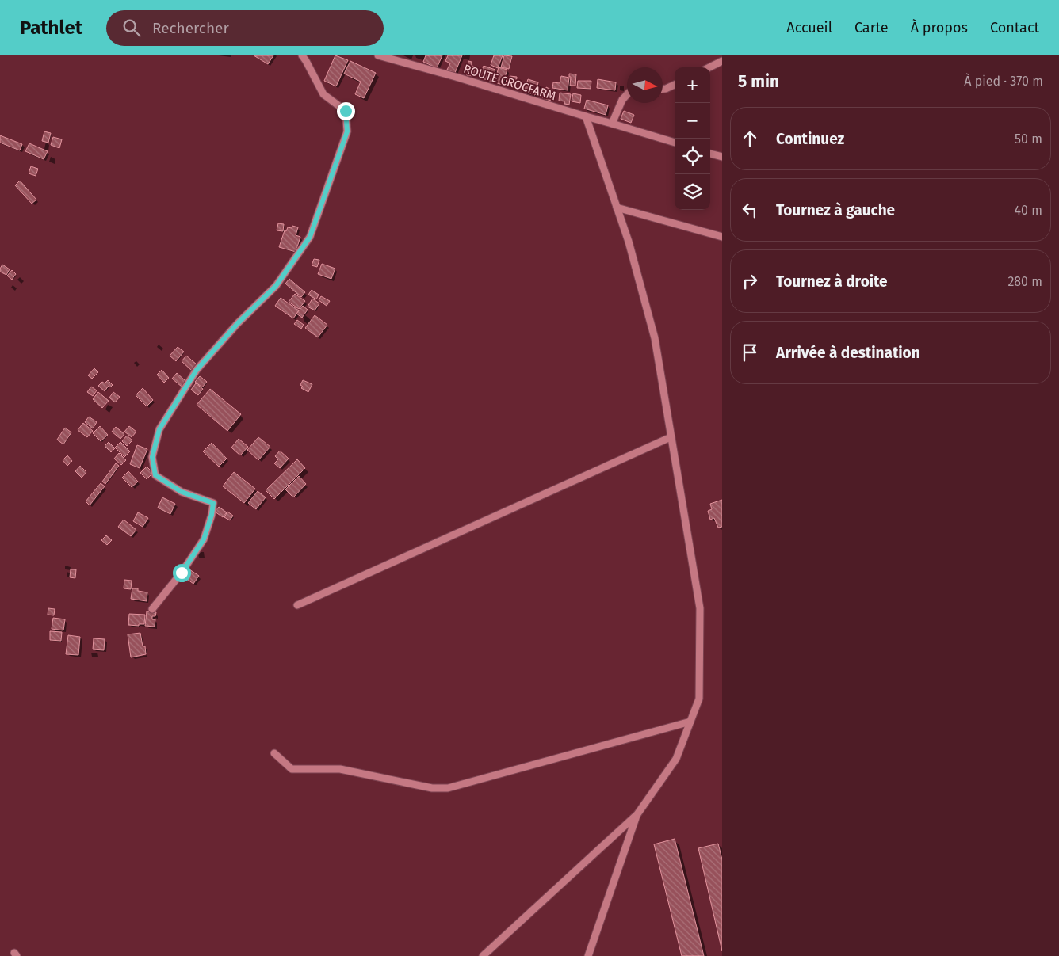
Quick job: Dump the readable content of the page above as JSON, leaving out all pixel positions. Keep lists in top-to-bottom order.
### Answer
{
  "streets": {
    "street": ["ROUTE CROCFARM"]
  },
  "north": "right",
  "page": {
    "header": "Pathlet",
    "search": "Rechercher",
    "nav": [
      "Accueil",
      "Carte",
      "À propos",
      "Contact"
    ],
    "heading": ["5 min", "À pied · 370 m"],
    "map_buttons": ["+", "−"],
    "list": [
      ["Continuez", "50 m"],
      ["Tournez à gauche", "40 m"],
      ["Tournez à droite", "280 m"],
      "Arrivée à destination"
    ]
  }
}
